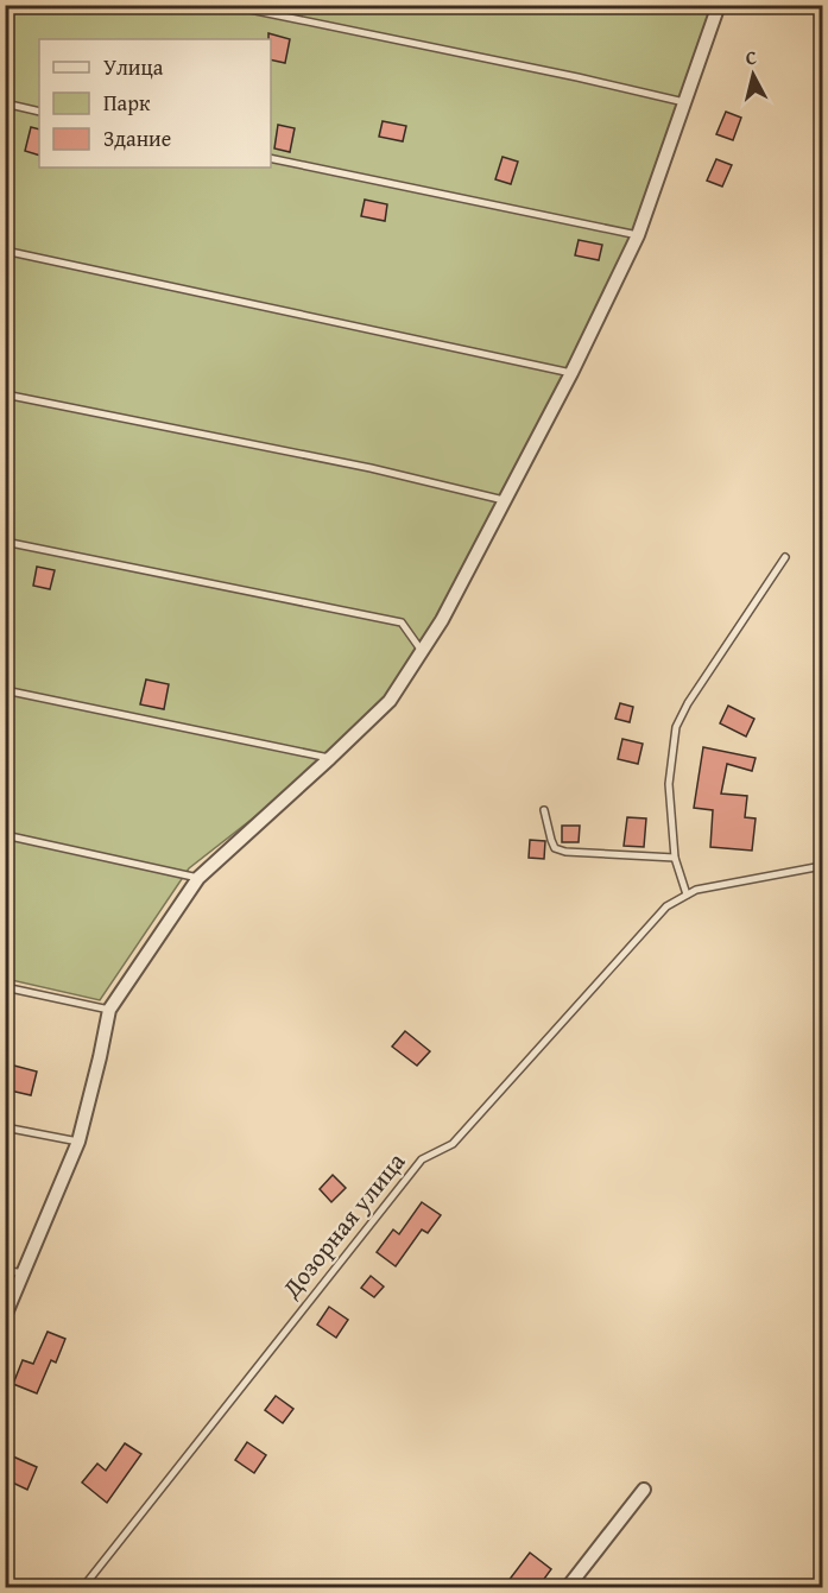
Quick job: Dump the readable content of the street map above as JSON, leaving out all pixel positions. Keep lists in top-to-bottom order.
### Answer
{
  "streets": {
    "lane": ["Дозорная улица"]
  },
  "legend": ["Улица", "Парк", "Здание"],
  "north": "top"
}
